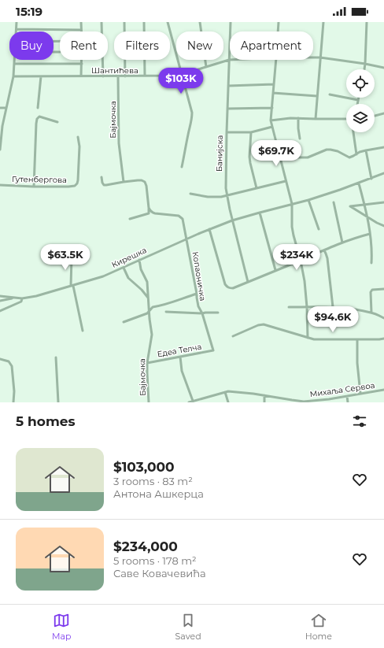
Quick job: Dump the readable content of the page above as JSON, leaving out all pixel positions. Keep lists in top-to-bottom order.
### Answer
{
  "streets": {
    "street": [
      "Шантићева",
      "Бајмочка",
      "Банијска",
      "Гутенбергова",
      "Кирешка",
      "Копаоничка",
      "Едеа Телча",
      "Михаља Сервоа"
    ]
  },
  "crossings": [
    ["Шантићева", "Бајмочка"],
    ["Шантићева", "Банијска"],
    ["Бајмочка", "Кирешка"],
    ["Бајмочка", "Едеа Телча"],
    ["Банијска", "Кирешка"],
    ["Кирешка", "Копаоничка"],
    ["Копаоничка", "Едеа Телча"]
  ],
  "page": {
    "status": "15:19",
    "chip": [
      "Buy",
      "Rent",
      "Filters",
      "New",
      "Apartment"
    ],
    "price": [
      "$103K",
      "$69.7K",
      "$63.5K",
      "$234K",
      "$94.6K"
    ],
    "heading": "5 homes",
    "list": [
      {
        "name": "$103,000",
        "note": "3 rooms · 83 m² · Антона Ашкерца"
      },
      {
        "name": "$234,000",
        "note": "5 rooms · 178 m² · Саве Ковачевића"
      }
    ],
    "tabs": ["Map", "Saved", "Home"]
  }
}
